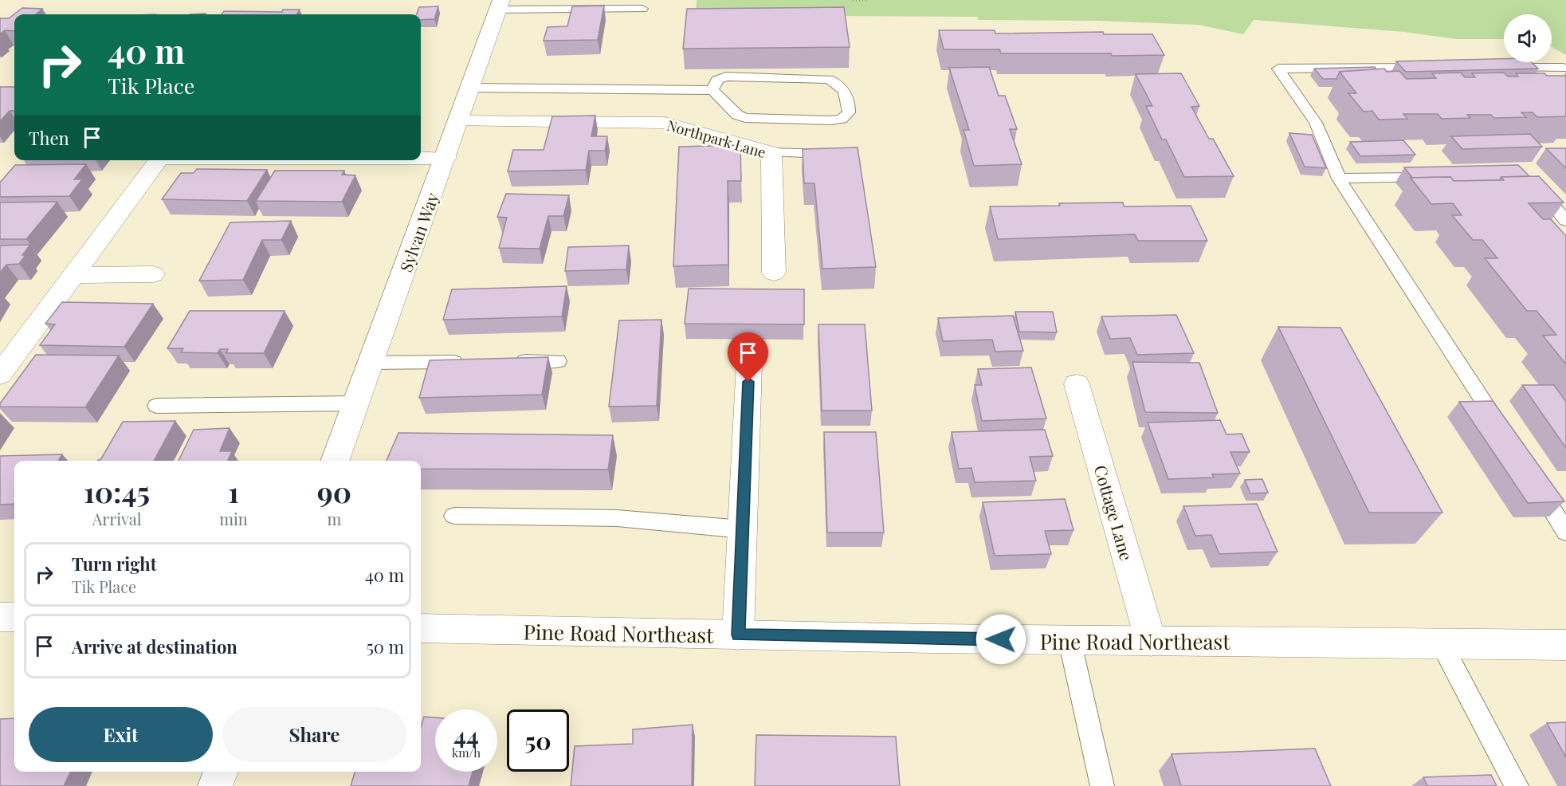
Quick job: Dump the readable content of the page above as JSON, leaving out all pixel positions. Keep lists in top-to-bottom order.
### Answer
{
  "streets": {
    "street": [
      "Northpark Lane",
      "Sylvan Way",
      "Cottage Lane",
      "Pine Road Northeast"
    ]
  },
  "crossings": [
    ["Northpark Lane", "Sylvan Way"],
    ["Cottage Lane", "Pine Road Northeast"]
  ],
  "page": {
    "turn": ["40 m", "Tik Place"],
    "then": "Then",
    "eta": [
      "10:45",
      "Arrival",
      "1",
      "min",
      "90",
      "m"
    ],
    "list": [
      {
        "name": "Turn right",
        "note": "Tik Place",
        "value": "40 m"
      },
      {
        "name": "Arrive at destination",
        "value": "50 m"
      }
    ],
    "buttons": ["Exit", "Share"],
    "speed": "44 km/h",
    "limit": "50"
  }
}
